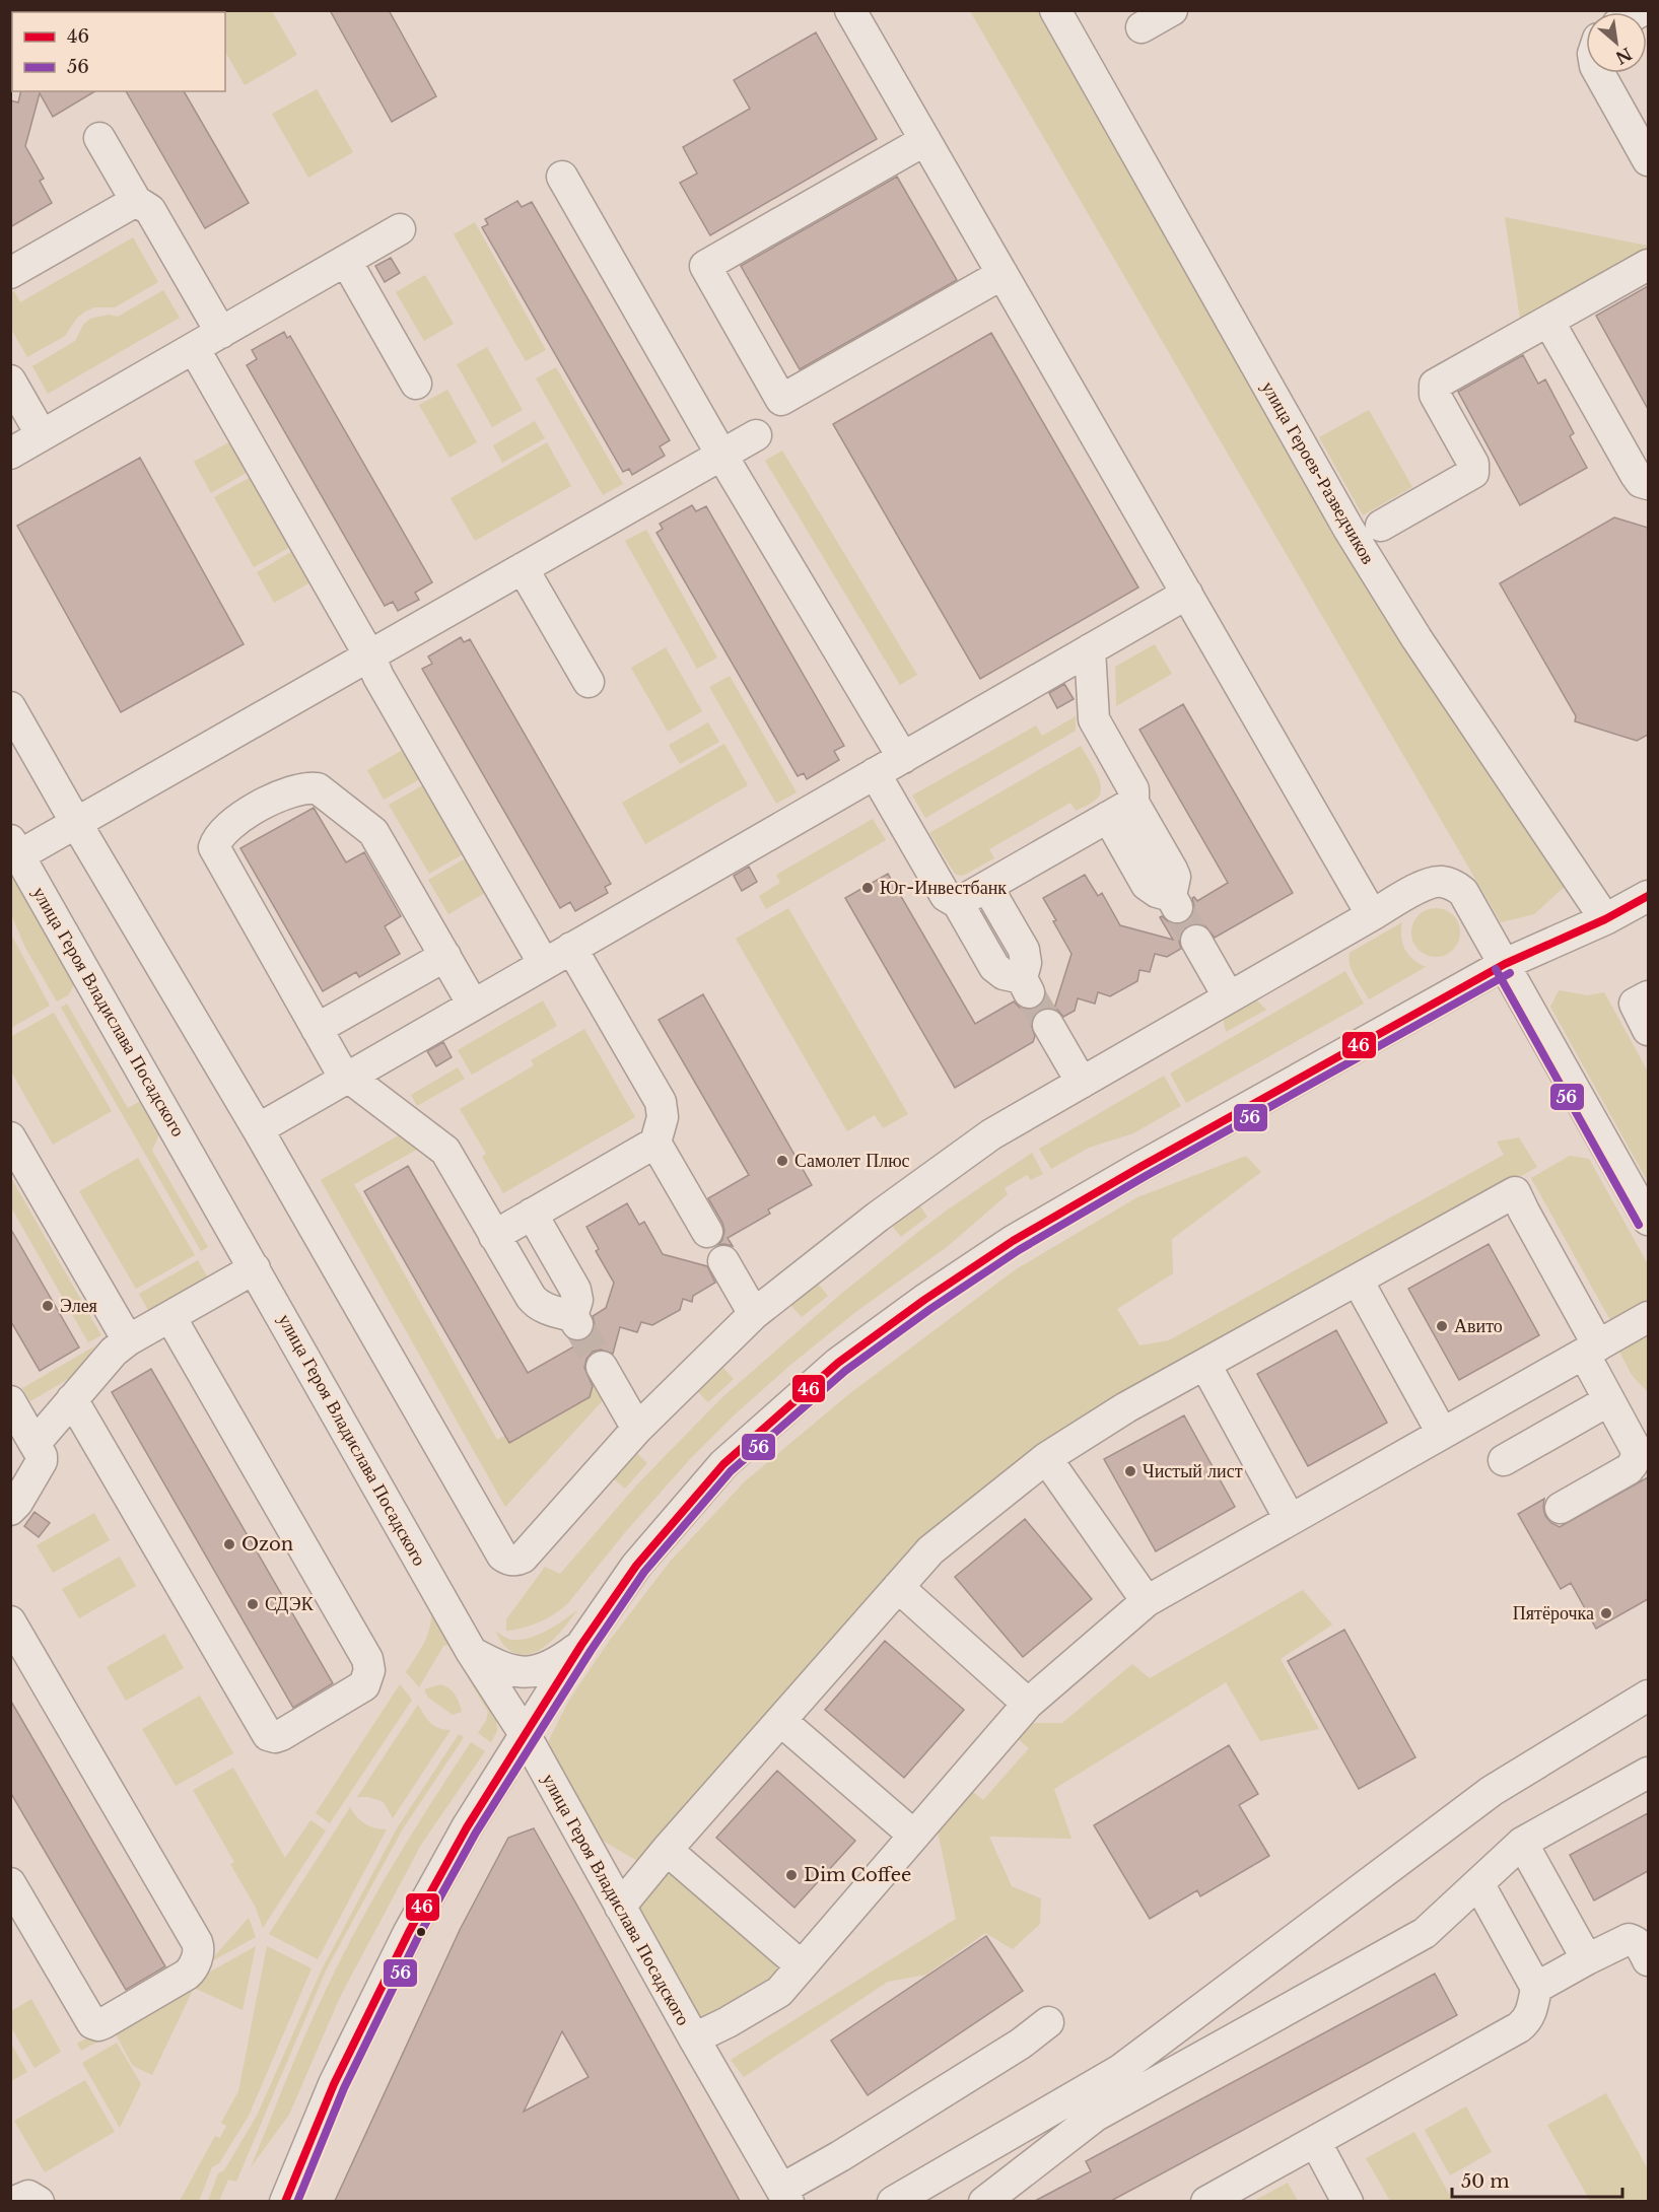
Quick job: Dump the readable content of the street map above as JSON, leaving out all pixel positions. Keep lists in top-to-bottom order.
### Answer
{
  "streets": {
    "street": ["улица Героев-Разведчиков", "улица Героя Владислава Посадского"]
  },
  "places": [
    "Юг-Инвестбанк",
    "Самолет Плюс",
    "Элея",
    "Авито",
    "Чистый лист",
    "Ozon",
    "СДЭК",
    "Пятёрочка",
    "Dim Coffee"
  ],
  "lines": ["transit line 46", "transit line 56"],
  "legend": ["46", "56"],
  "scale_bar": "50 m",
  "north": "bottom right"
}
